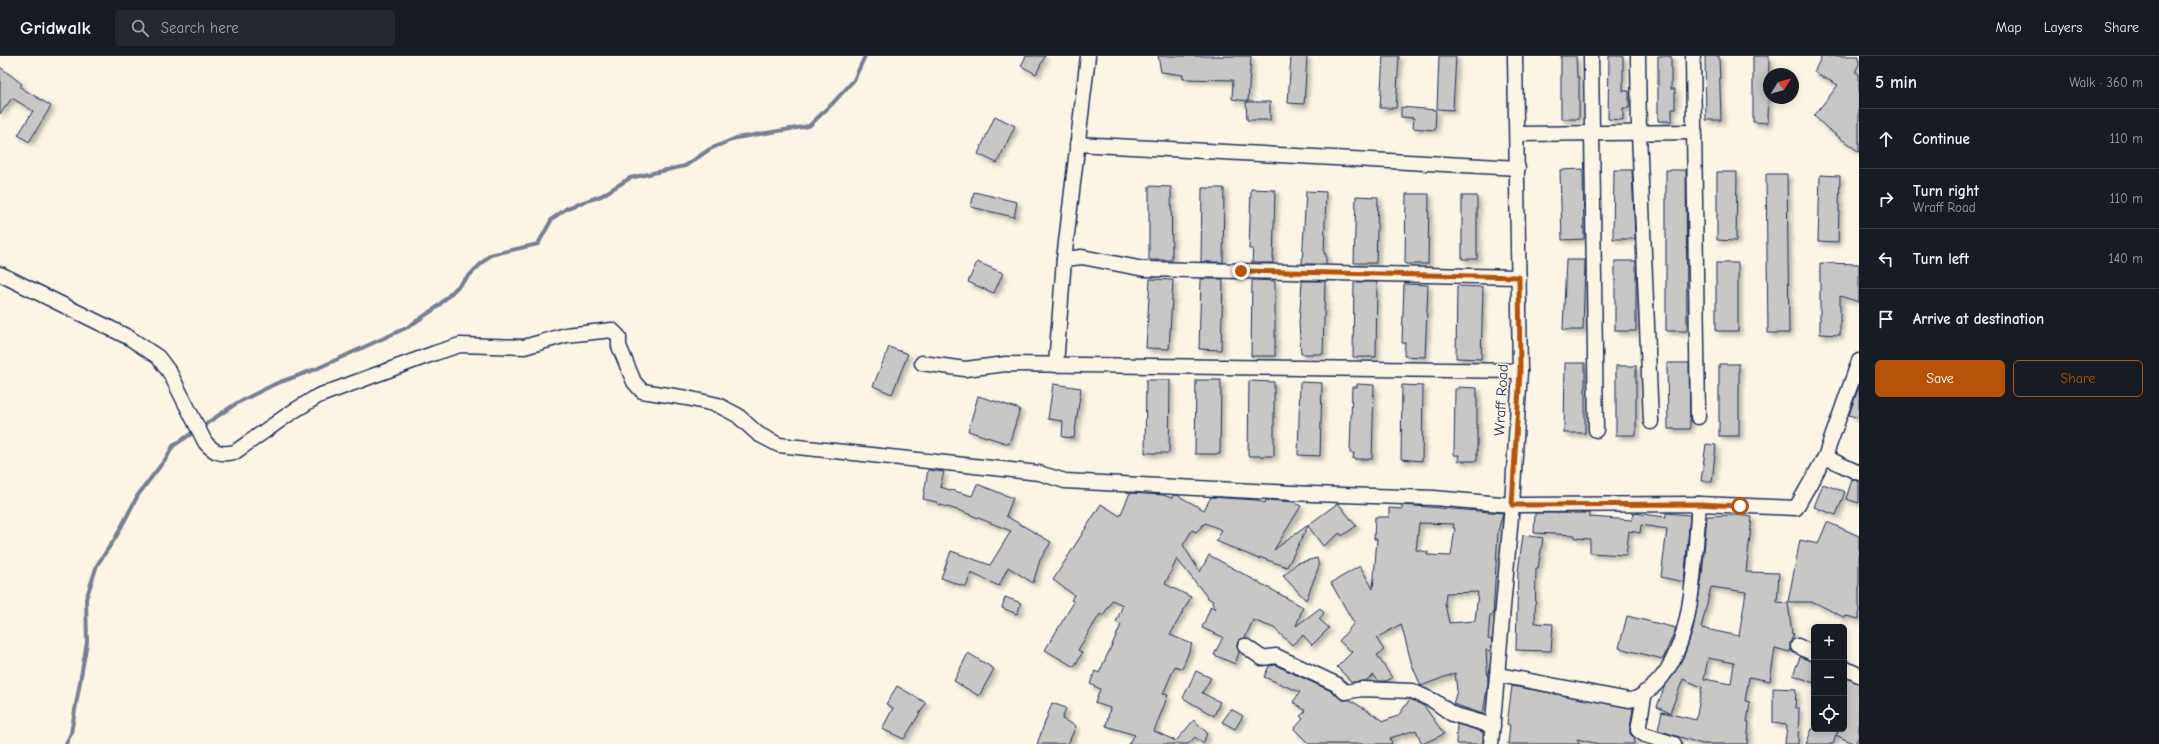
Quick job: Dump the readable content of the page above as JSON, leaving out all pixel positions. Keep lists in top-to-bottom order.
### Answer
{
  "streets": {
    "street": ["Wraff Road"]
  },
  "north": "top right",
  "page": {
    "header": "Gridwalk",
    "search": "Search here",
    "nav": ["Map", "Layers", "Share"],
    "heading": ["5 min", "Walk · 360 m"],
    "list": [
      ["Continue", "110 m"],
      ["Turn right", "Wraff Road", "110 m"],
      ["Turn left", "140 m"],
      "Arrive at destination"
    ],
    "buttons": ["Save", "Share"],
    "map_buttons": ["+", "−"]
  }
}
